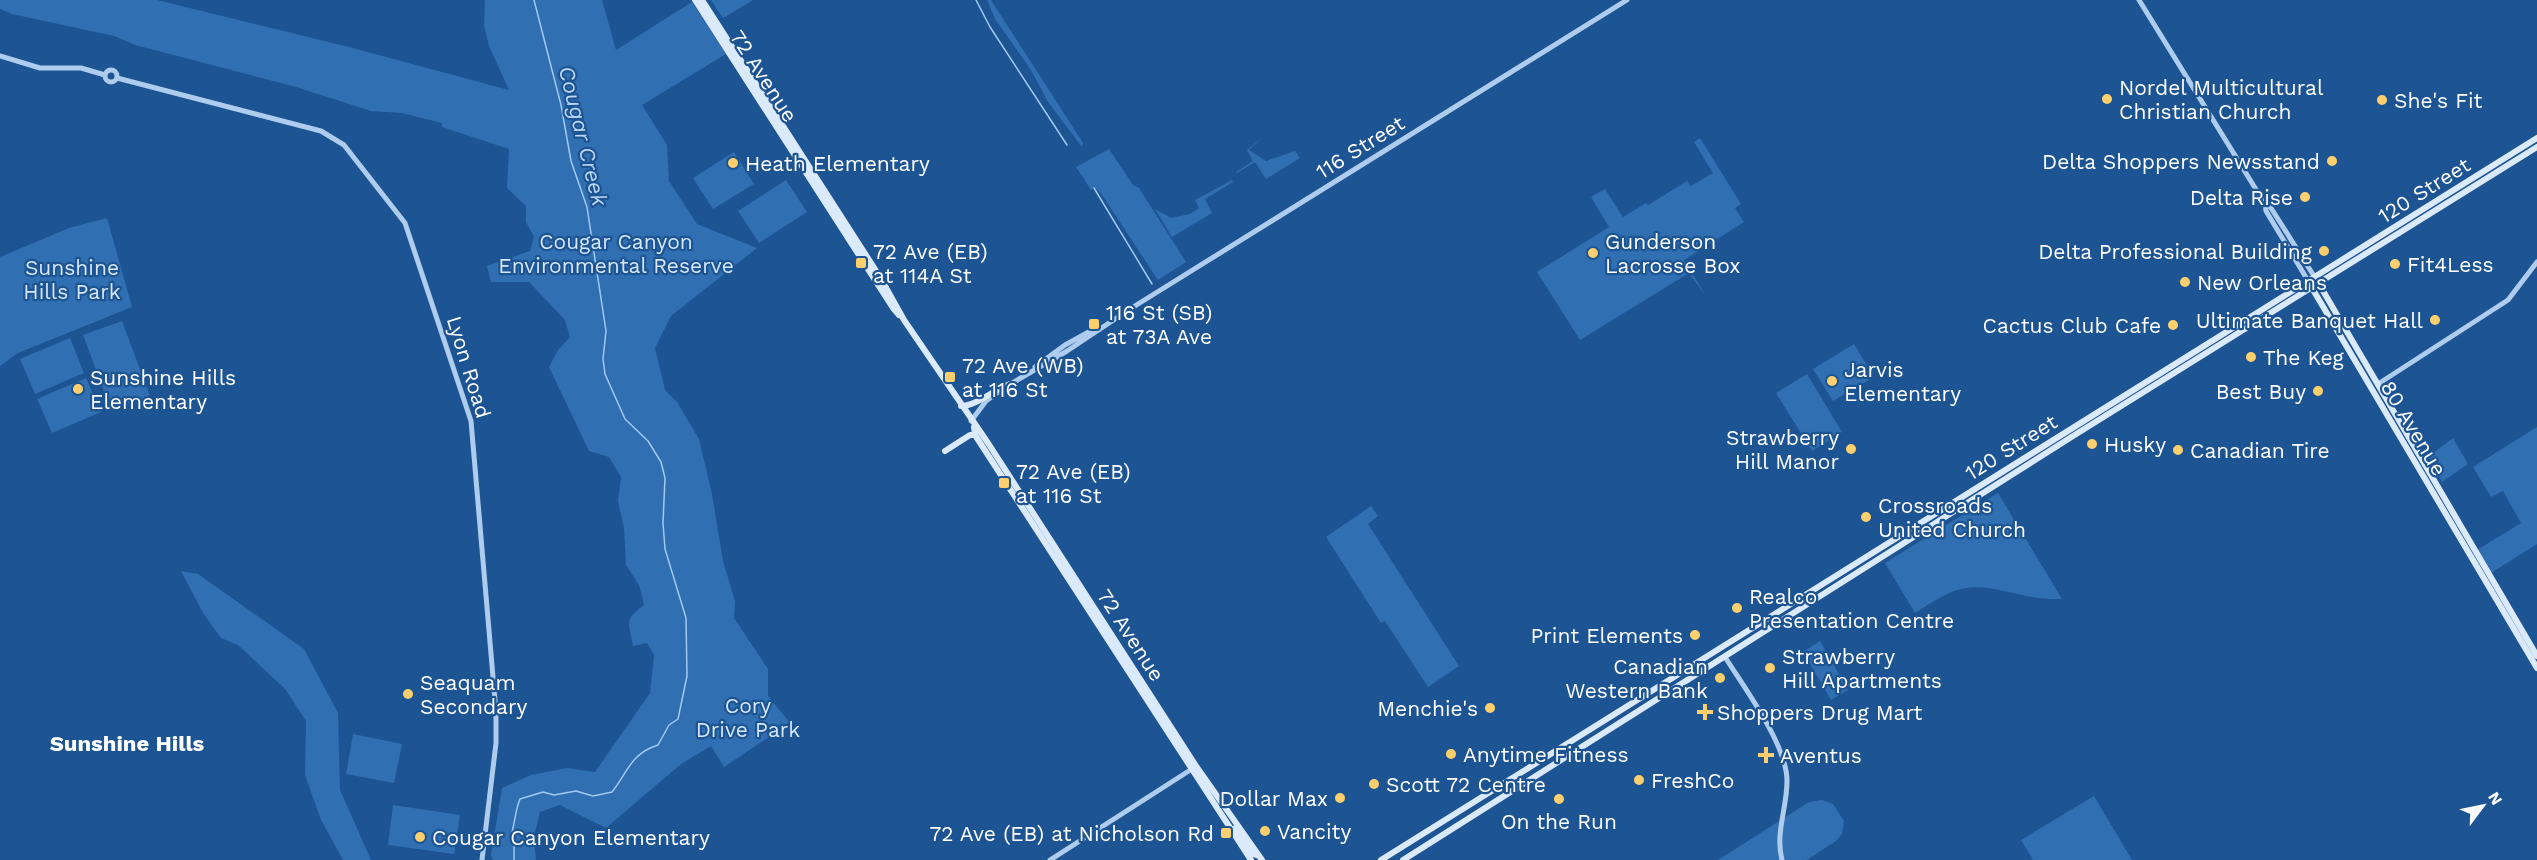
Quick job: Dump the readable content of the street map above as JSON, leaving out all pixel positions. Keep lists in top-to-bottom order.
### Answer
{
  "streets": {
    "main road": ["72 Avenue", "120 Street", "80 Avenue"],
    "street": ["116 Street", "Lyon Road"]
  },
  "crossings": [
    ["72 Avenue", "116 Street"],
    ["120 Street", "80 Avenue"]
  ],
  "districts": ["Sunshine Hills"],
  "water": ["Cougar Creek"],
  "parks": ["Cougar Canyon Environmental Reserve", "Sunshine Hills Park", "Cory Drive Park"],
  "places": {
    "other": [
      "Nordel Multicultural Christian Church",
      "She's Fit",
      "Delta Shoppers Newsstand",
      "Heath Elementary",
      "Delta Rise",
      "Delta Professional Building",
      "Gunderson Lacrosse Box",
      "Fit4Less",
      "New Orleans",
      "Ultimate Banquet Hall",
      "Cactus Club Cafe",
      "The Keg",
      "Jarvis Elementary",
      "Sunshine Hills Elementary",
      "Best Buy",
      "Husky",
      "Strawberry Hill Manor",
      "Canadian Tire",
      "Crossroads United Church",
      "Realco Presentation Centre",
      "Print Elements",
      "Strawberry Hill Apartments",
      "Canadian Western Bank",
      "Seaquam Secondary",
      "Menchie's",
      "Anytime Fitness",
      "FreshCo",
      "Scott 72 Centre",
      "Dollar Max",
      "On the Run",
      "Vancity",
      "Cougar Canyon Elementary"
    ],
    "transit": [
      "72 Ave (EB) at 114A St",
      "116 St (SB) at 73A Ave",
      "72 Ave (WB) at 116 St",
      "72 Ave (EB) at 116 St",
      "72 Ave (EB) at Nicholson Rd"
    ],
    "health": ["Shoppers Drug Mart", "Aventus"]
  },
  "north": "top right"
}
